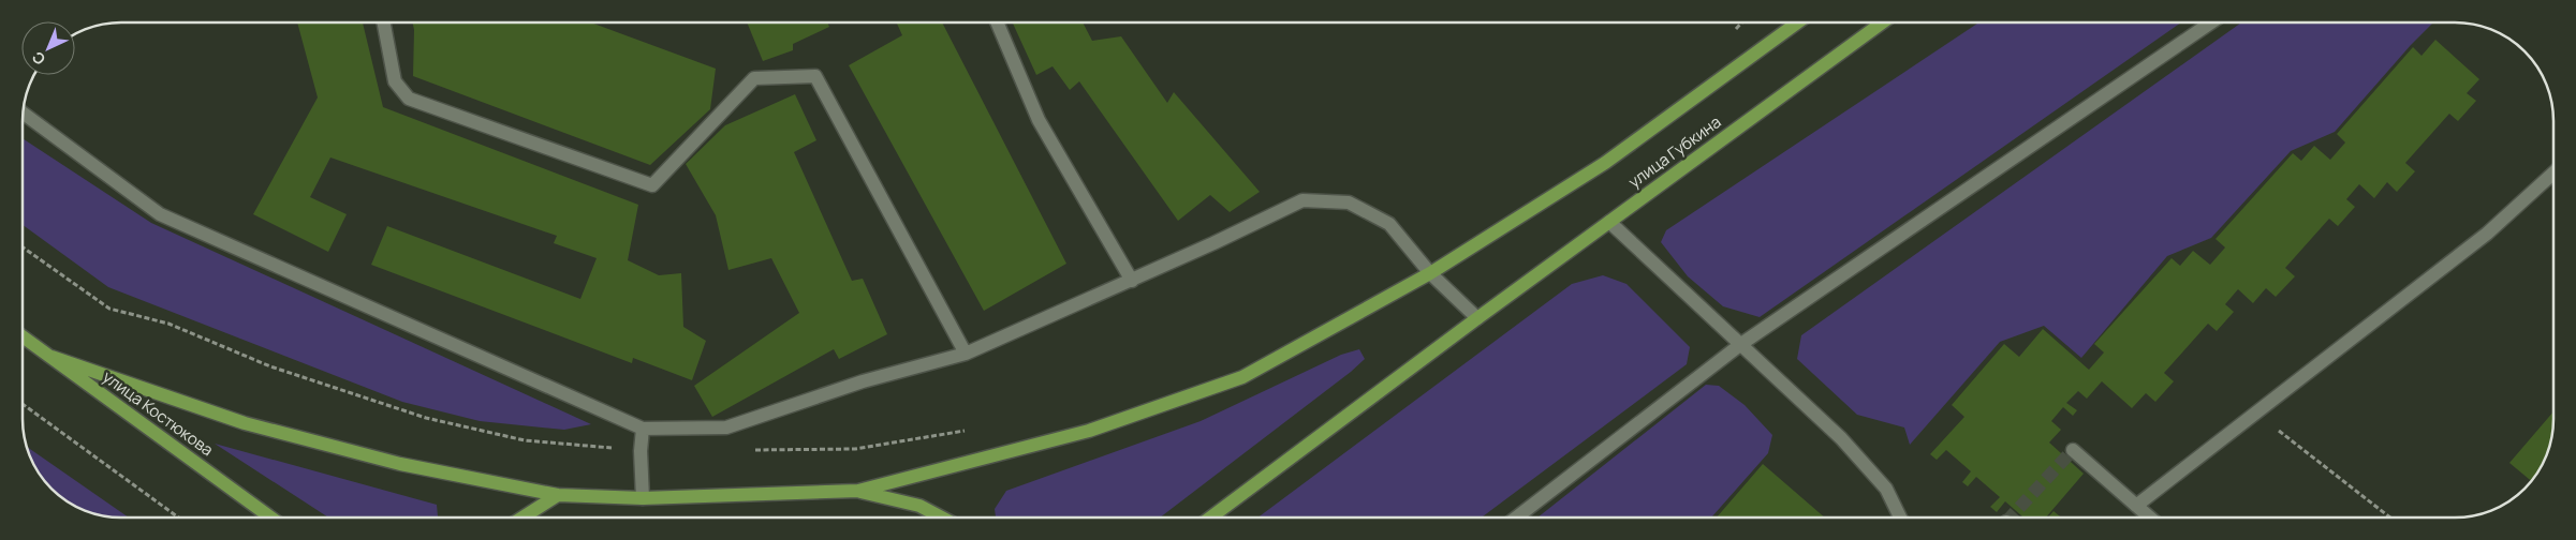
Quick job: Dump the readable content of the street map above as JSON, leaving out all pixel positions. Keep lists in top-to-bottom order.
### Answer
{
  "streets": {
    "main road": ["улица Губкина", "улица Костюкова"]
  },
  "north": "bottom left"
}
